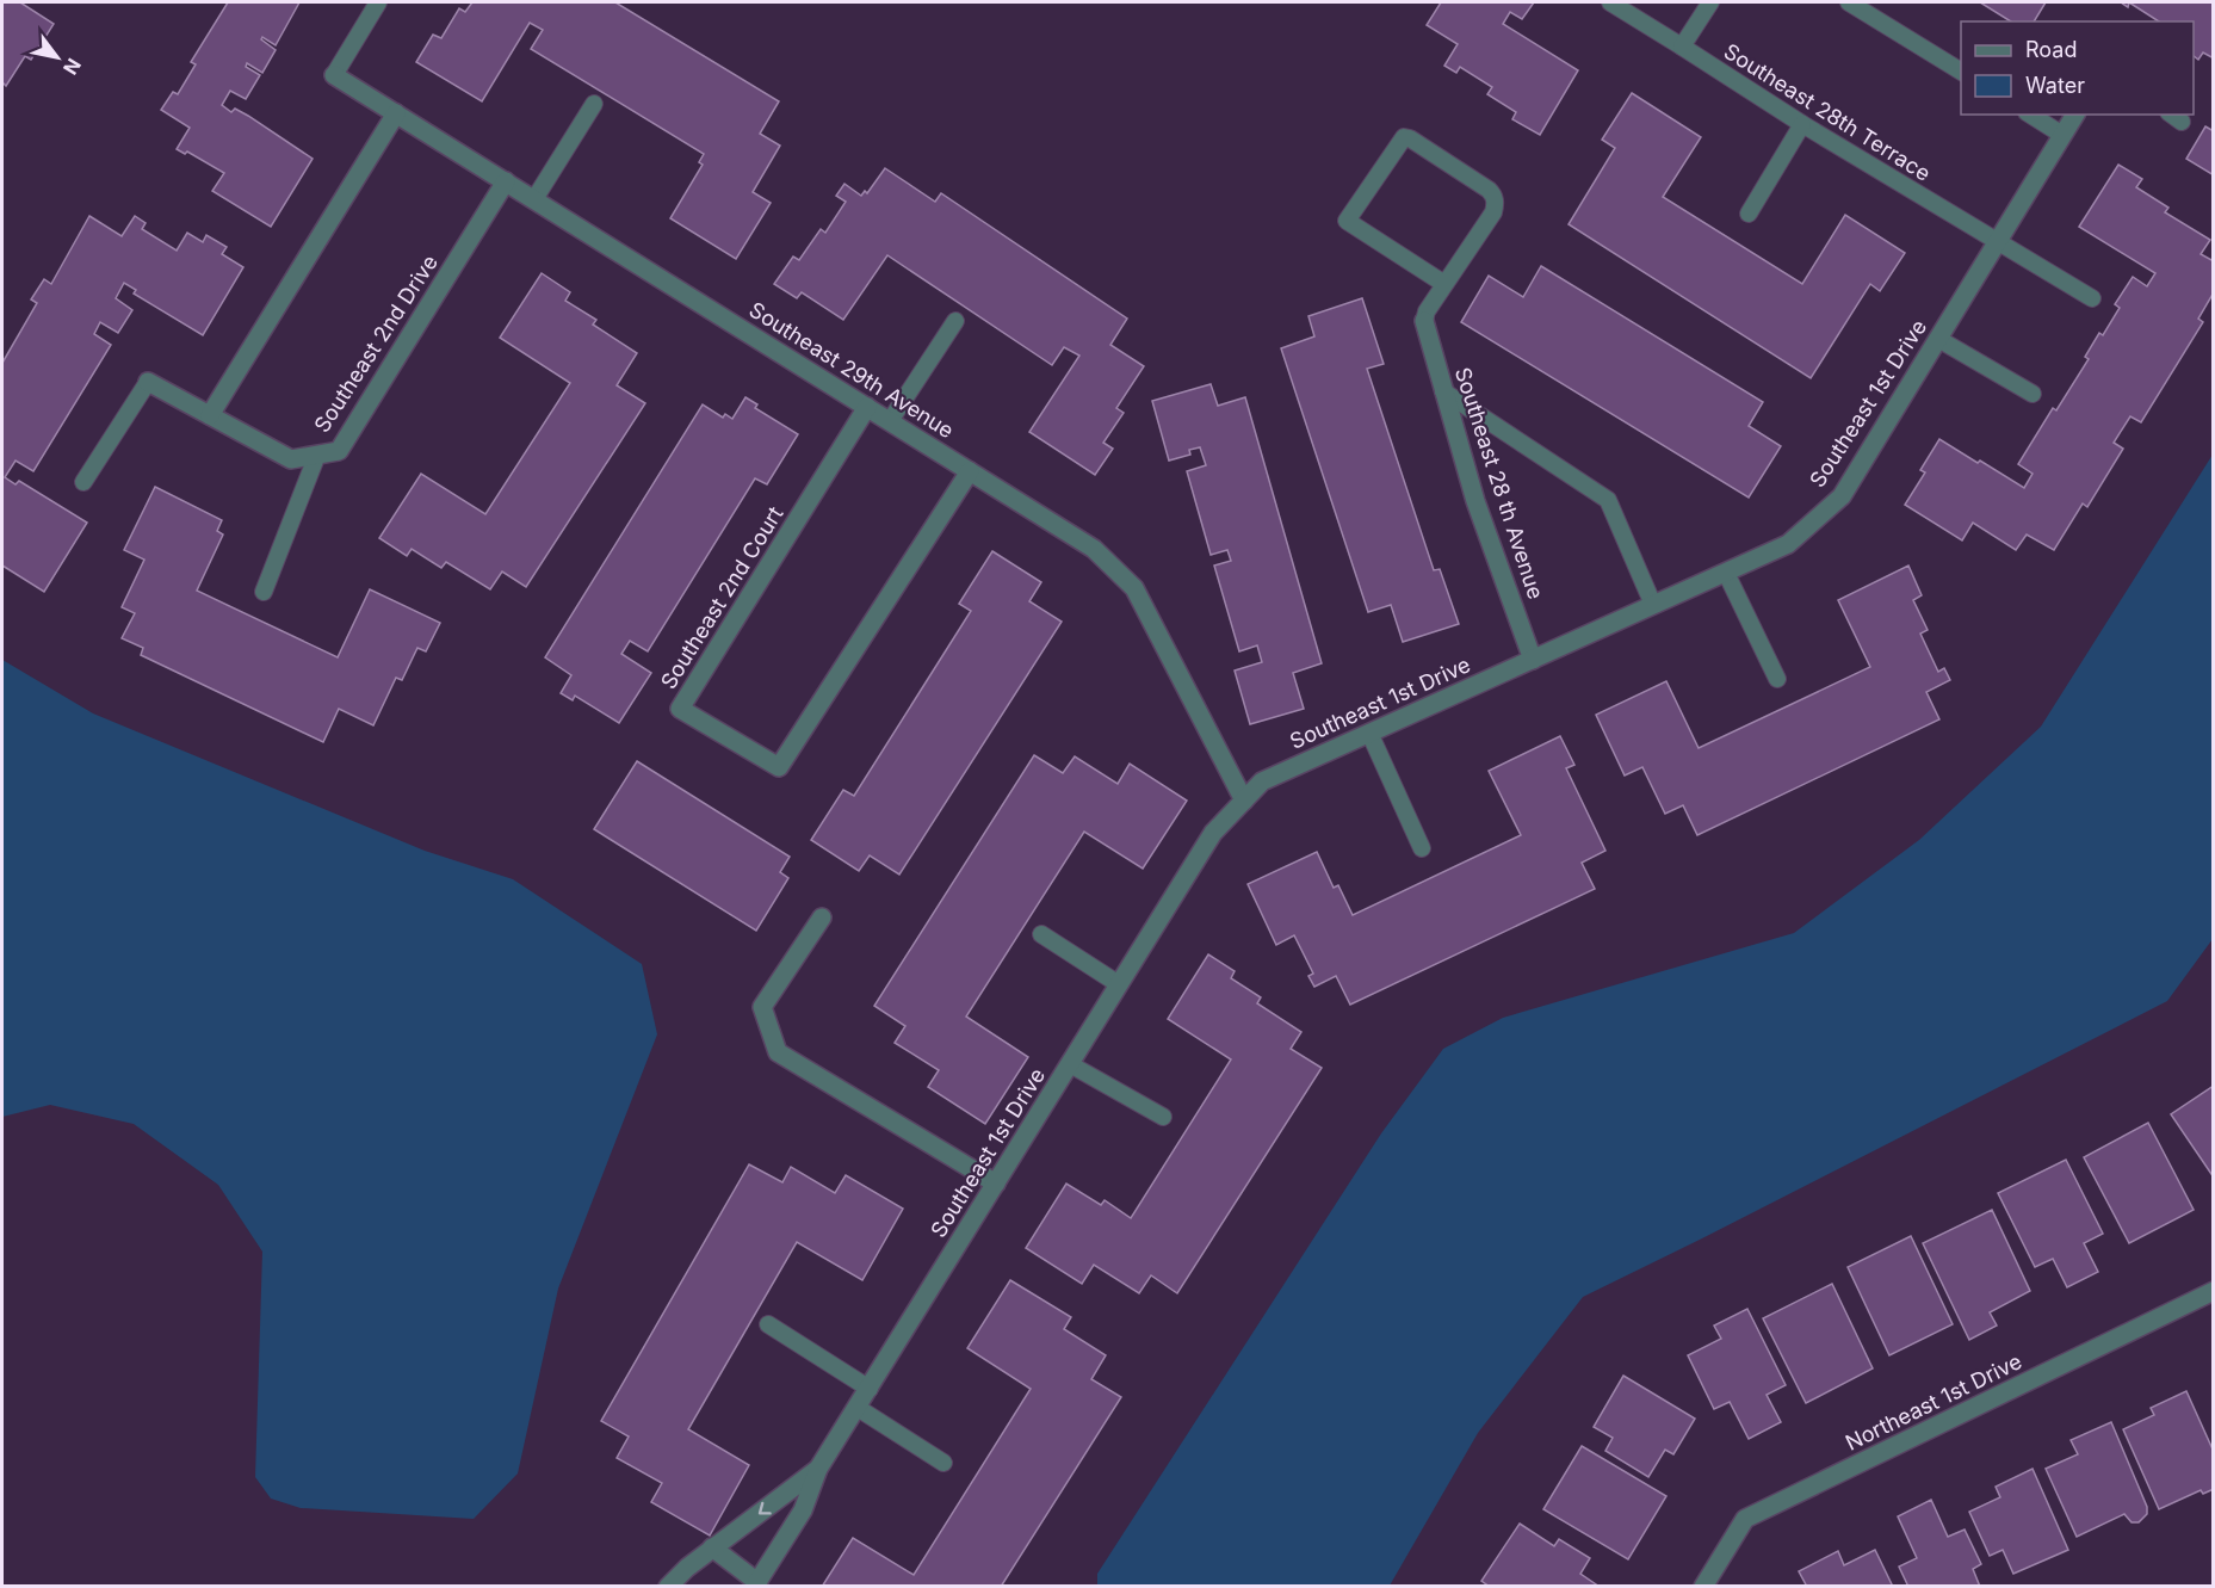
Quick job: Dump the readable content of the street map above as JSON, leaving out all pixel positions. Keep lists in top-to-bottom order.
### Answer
{
  "streets": {
    "street": [
      "Southeast 2nd Drive",
      "Southeast 29th Avenue",
      "Southeast 1st Drive",
      "Southeast 28 th Avenue",
      "Southeast 2nd Court",
      "Northeast 1st Drive"
    ],
    "lane": ["Southeast 28th Terrace"]
  },
  "crossings": [
    ["Southeast 28th Terrace", "Southeast 1st Drive"],
    ["Southeast 2nd Drive", "Southeast 29th Avenue"],
    ["Southeast 29th Avenue", "Southeast 1st Drive"],
    ["Southeast 29th Avenue", "Southeast 2nd Court"],
    ["Southeast 1st Drive", "Southeast 28 th Avenue"]
  ],
  "legend": ["Road", "Water"],
  "north": "bottom right"
}
